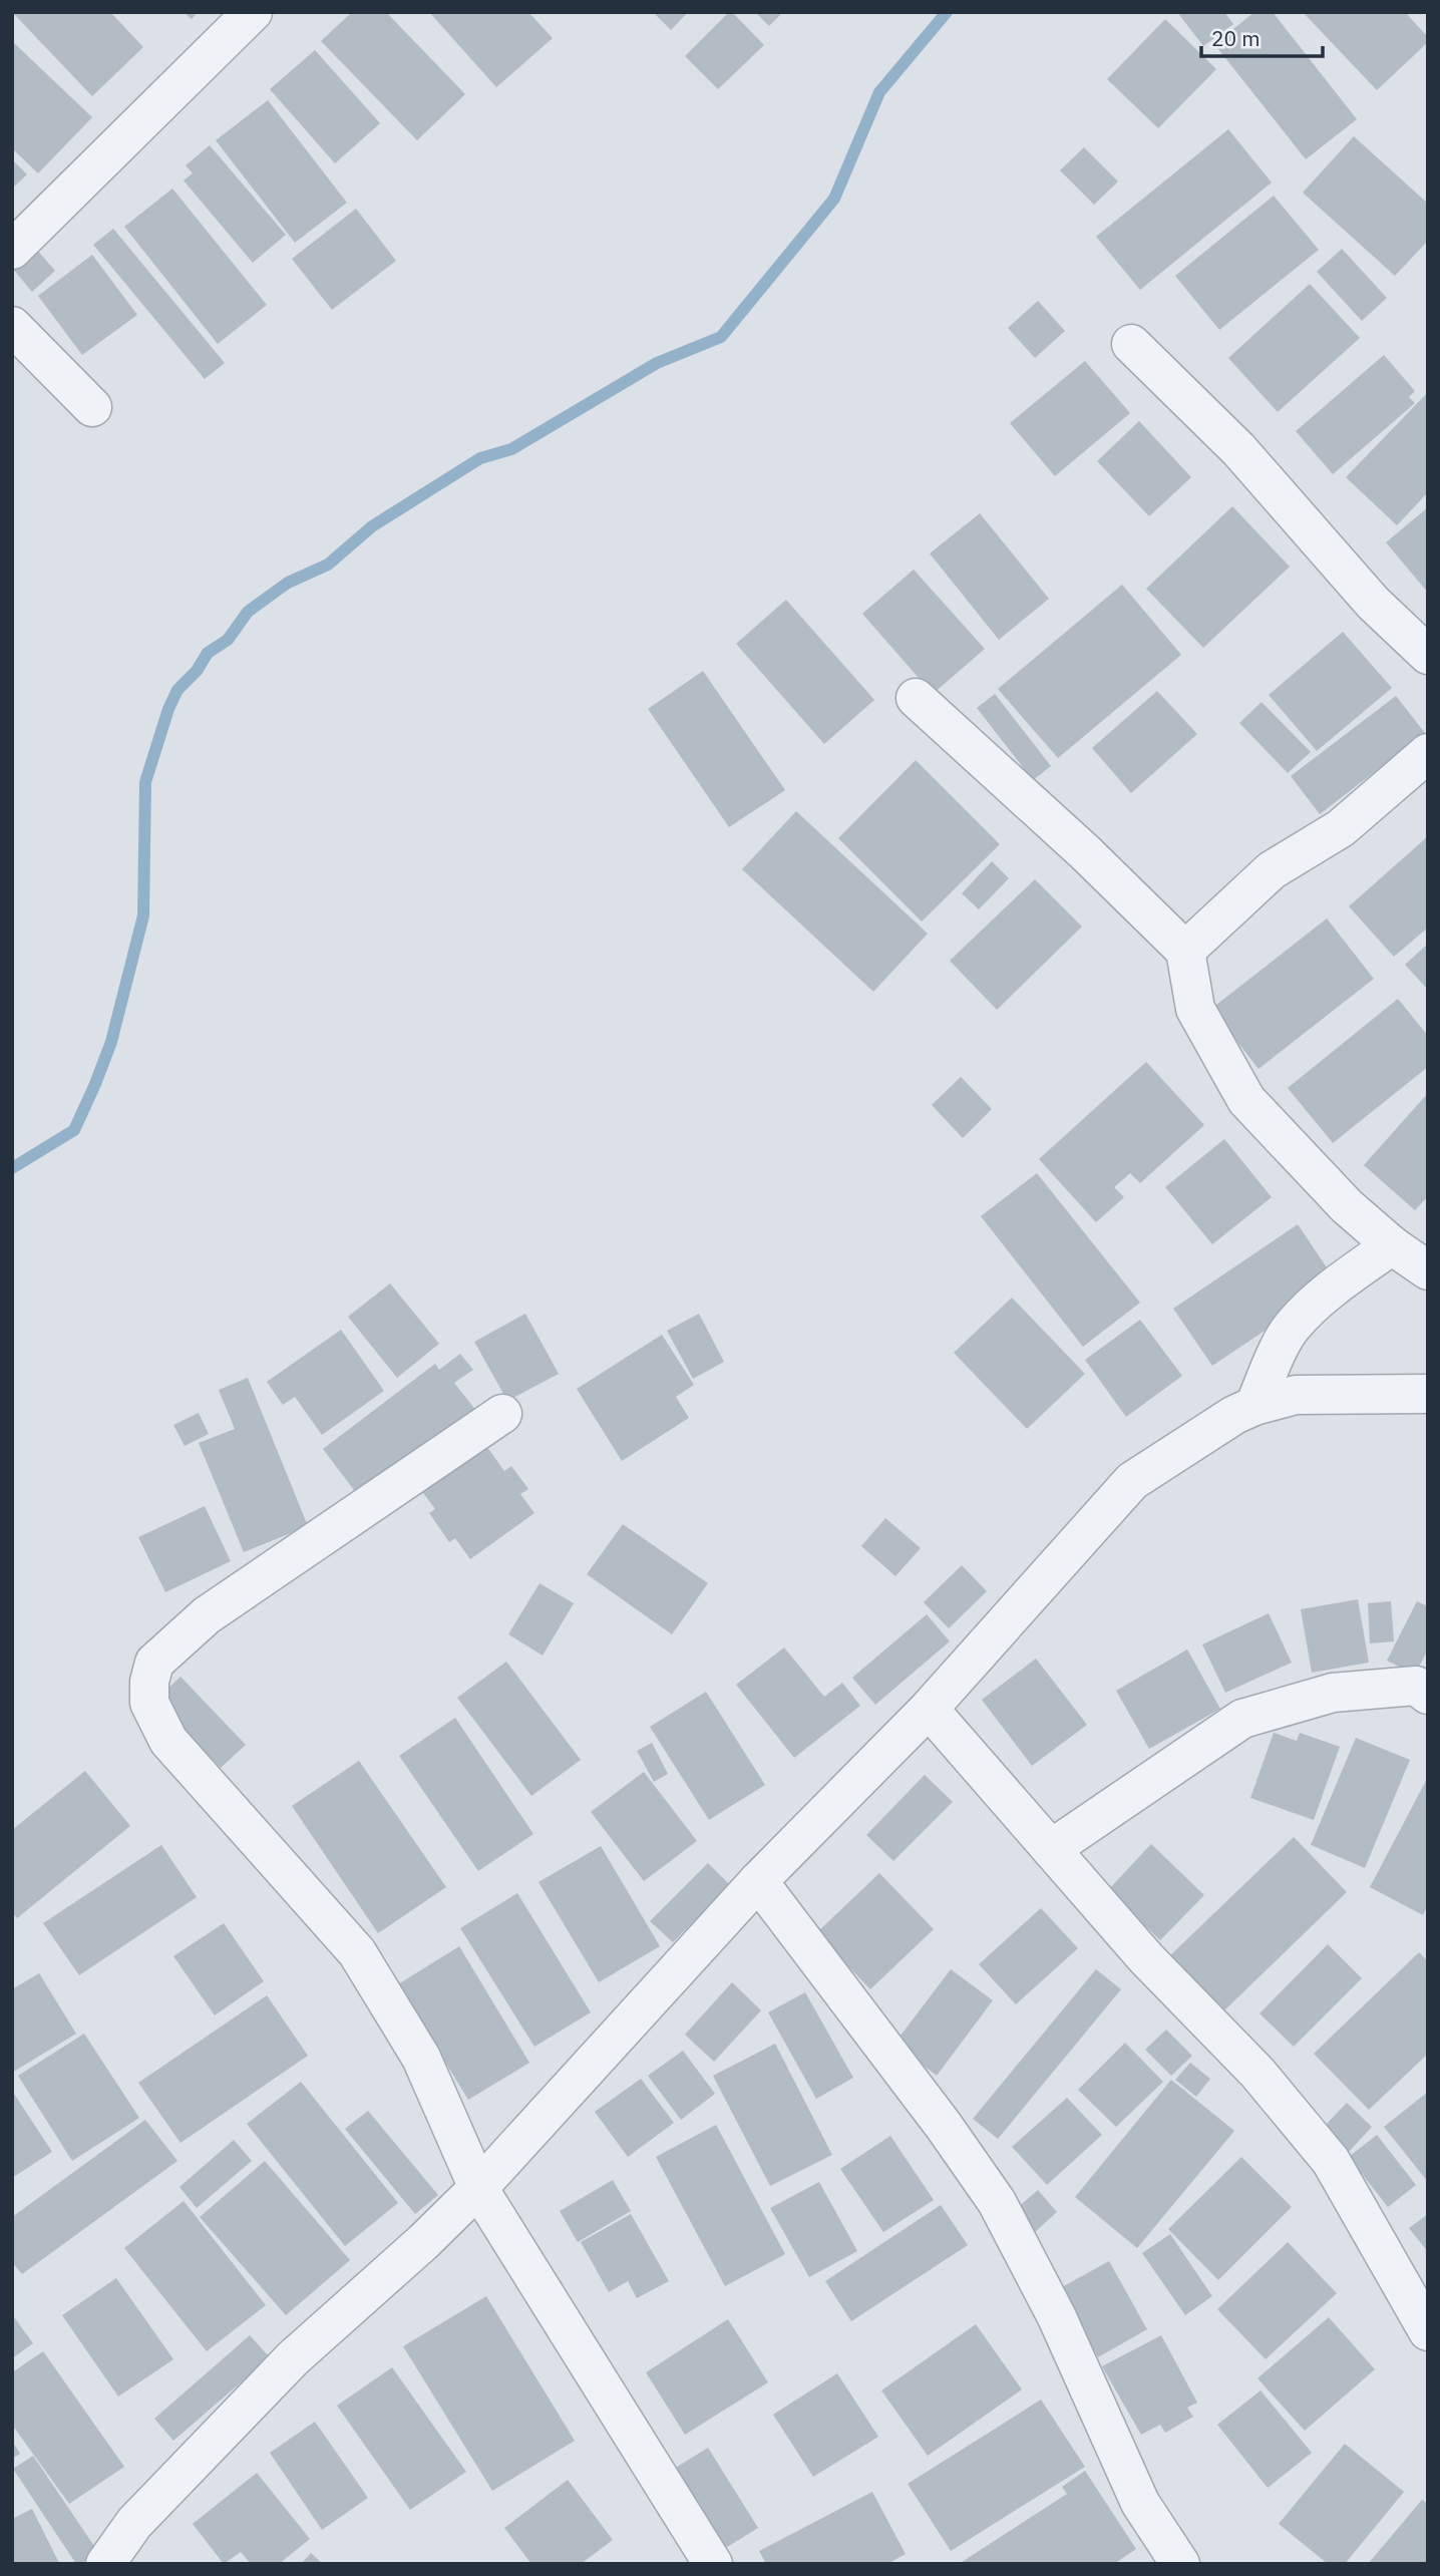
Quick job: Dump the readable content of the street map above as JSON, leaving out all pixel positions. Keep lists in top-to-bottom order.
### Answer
{
  "scale_bar": "20 m"
}
